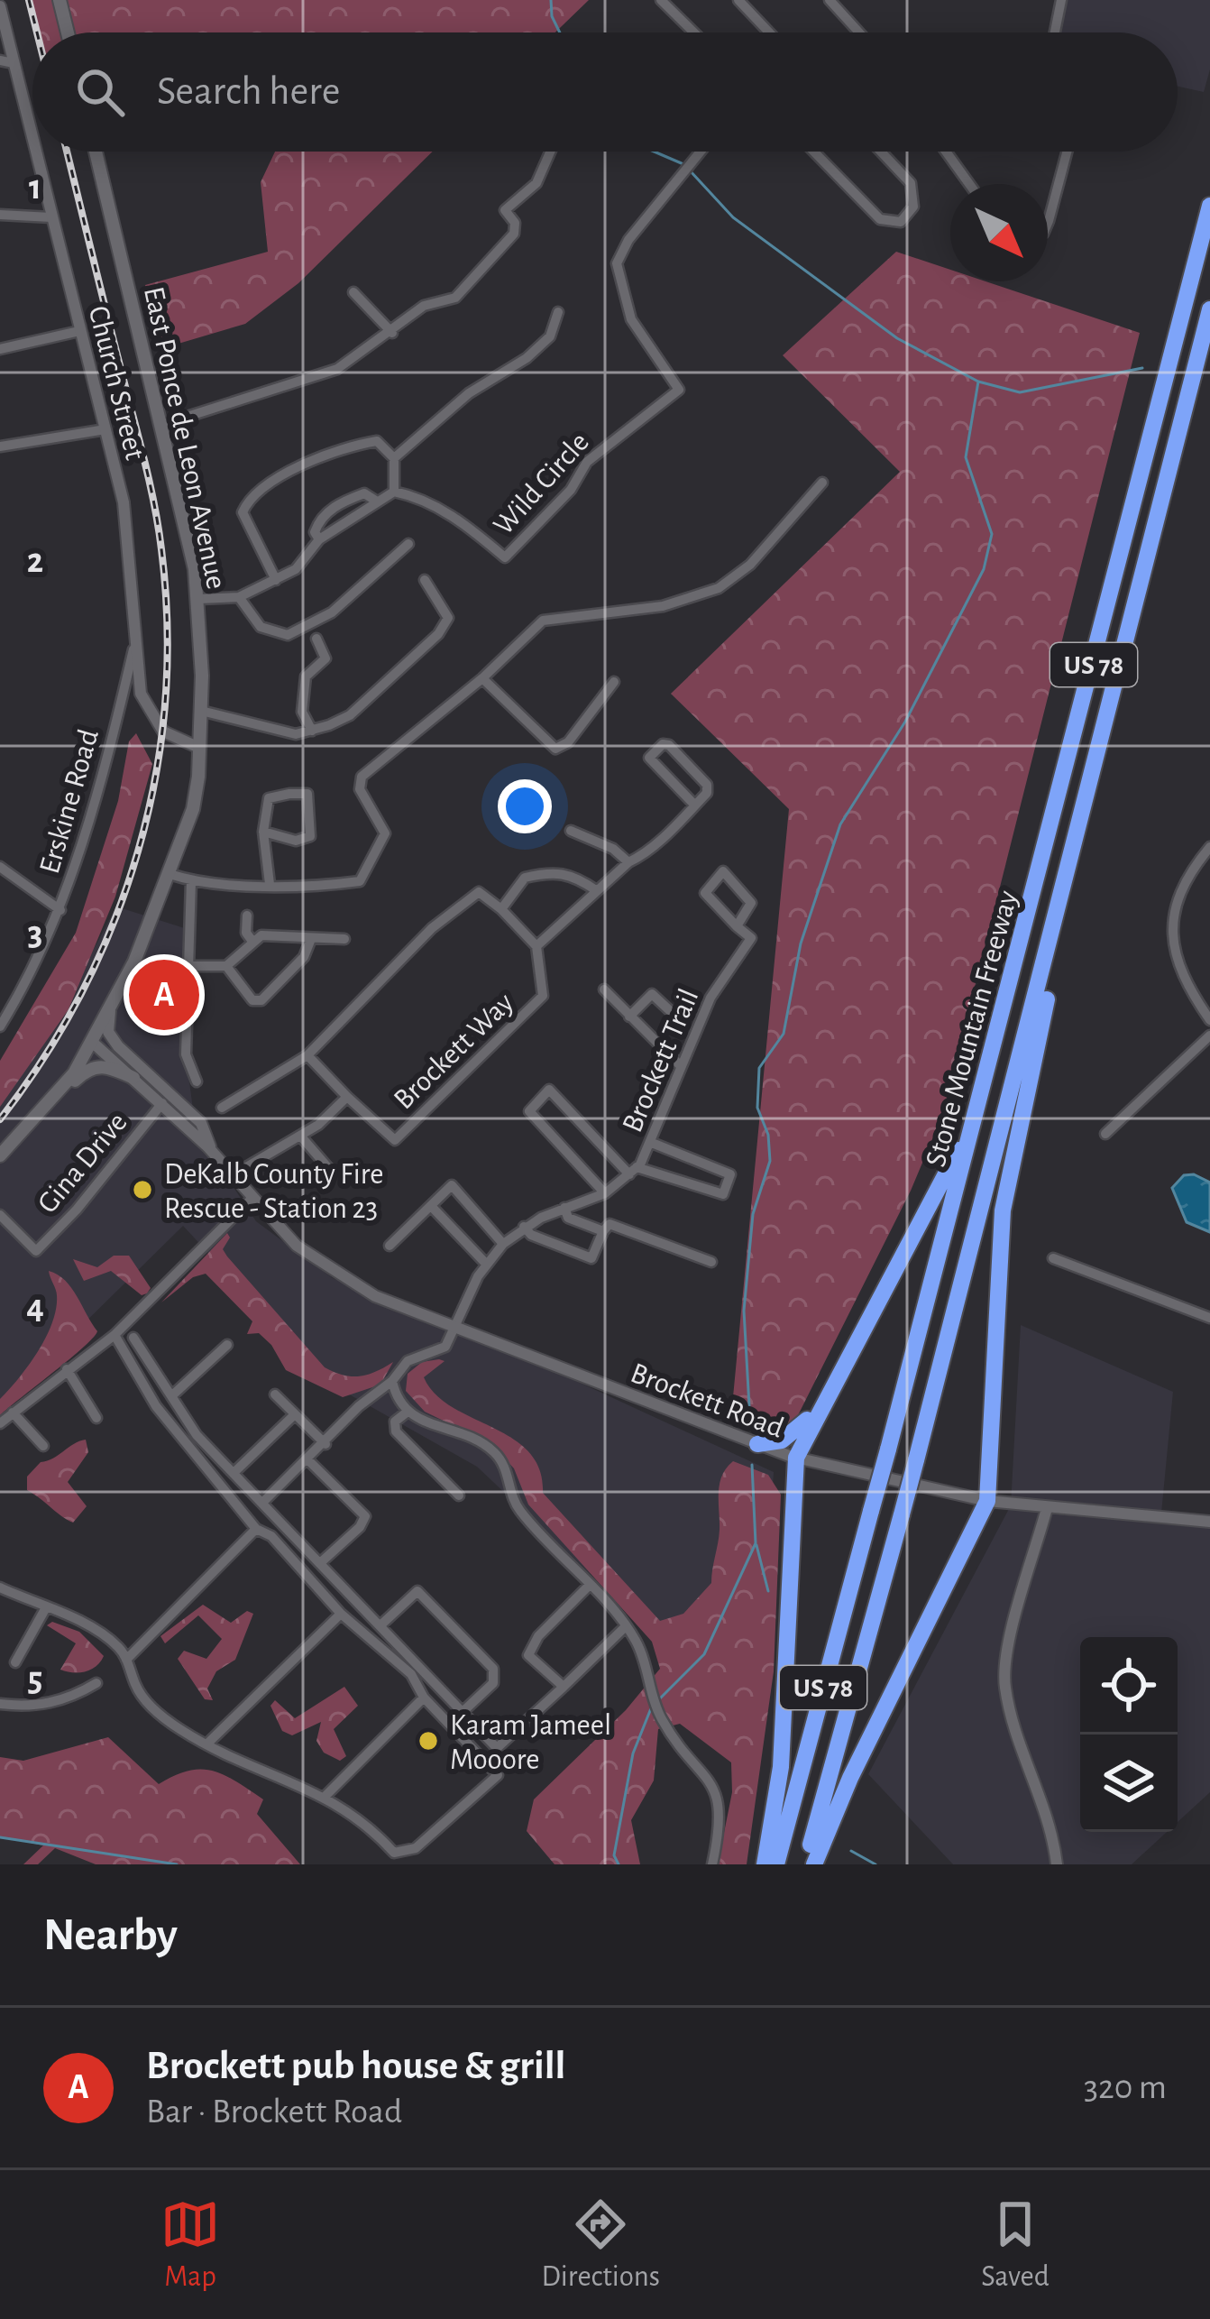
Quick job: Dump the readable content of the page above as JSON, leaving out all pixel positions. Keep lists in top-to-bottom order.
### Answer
{
  "streets": {
    "highway": ["US 78", "Stone Mountain Freeway"],
    "main road": ["East Ponce de Leon Avenue"],
    "street": [
      "Church Street",
      "Wild Circle",
      "Erskine Road",
      "Brockett Way",
      "Brockett Trail",
      "Gina Drive",
      "Brockett Road"
    ]
  },
  "crossings": [
    ["Church Street", "Erskine Road"],
    ["East Ponce de Leon Avenue", "Brockett Road"],
    ["Brockett Way", "Brockett Road"],
    ["Brockett Trail", "Brockett Road"],
    ["Gina Drive", "Brockett Road"]
  ],
  "places": ["DeKalb County Fire Rescue - Station 23", "Karam Jameel Mooore"],
  "north": "bottom right",
  "page": {
    "search": "Search here",
    "pins": "A",
    "heading": "Nearby",
    "list": [
      {
        "mark": "A",
        "name": "Brockett pub house & grill",
        "note": "Bar · Brockett Road",
        "value": "320 m"
      }
    ],
    "nav": ["Map", "Directions", "Saved"]
  },
  "grid": {
    "rows": [
      "1",
      "2",
      "3",
      "4",
      "5"
    ]
  }
}
